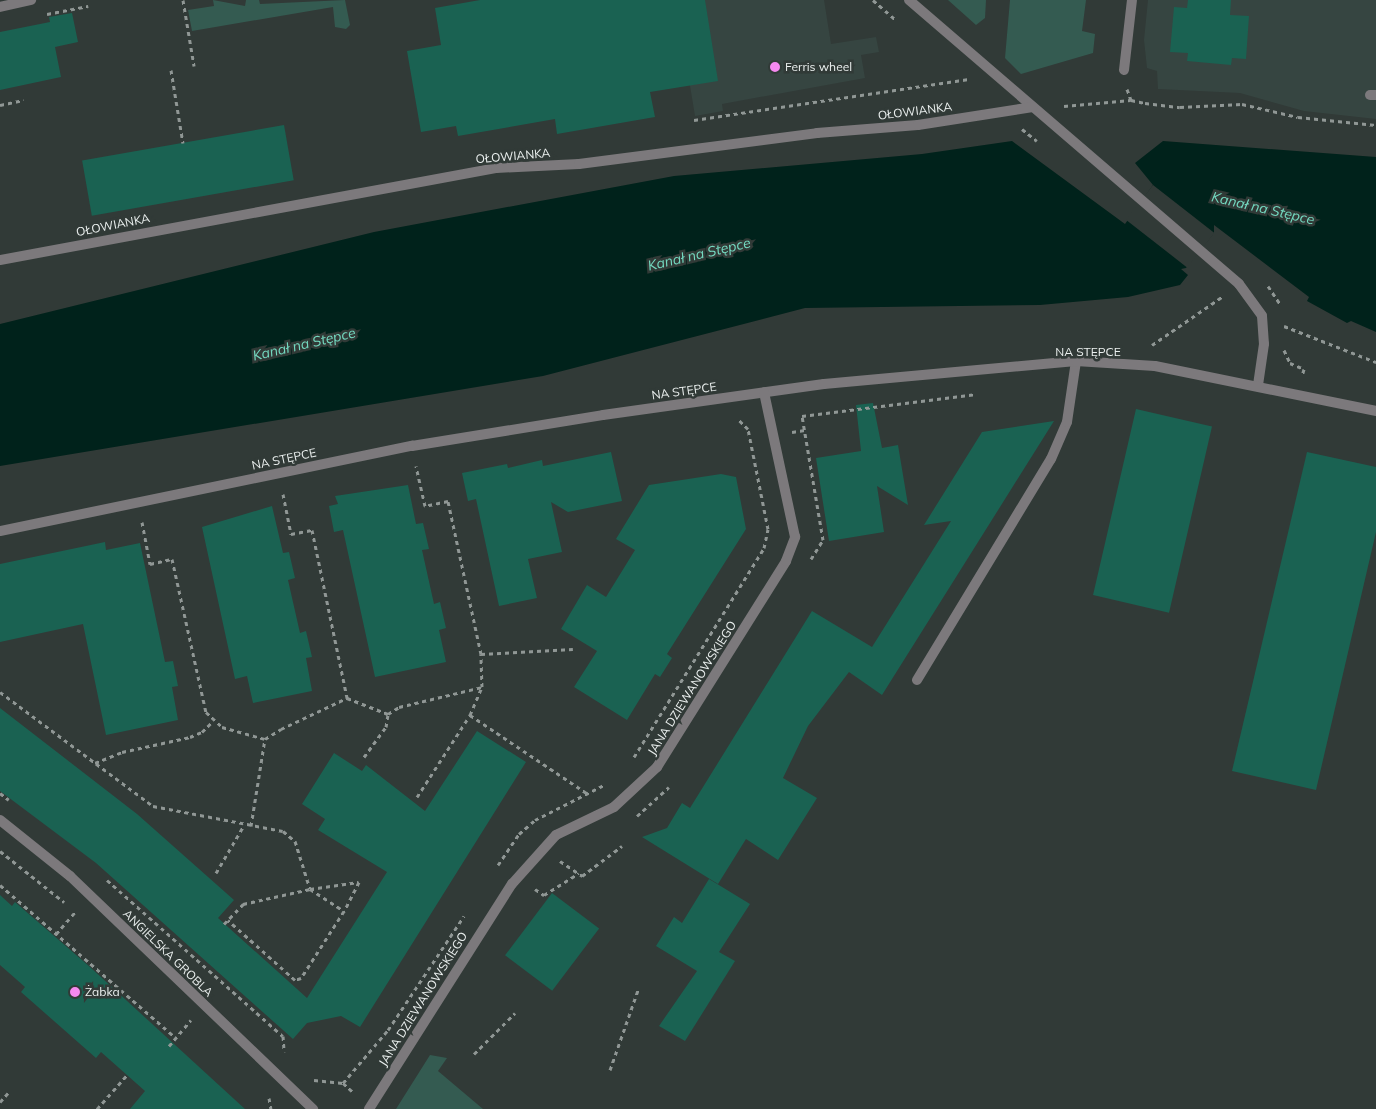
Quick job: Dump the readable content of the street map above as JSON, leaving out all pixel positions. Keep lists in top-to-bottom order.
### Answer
{
  "streets": {
    "street": [
      "OŁOWIANKA",
      "NA STĘPCE",
      "JANA DZIEWANOWSKIEGO",
      "ANGIELSKA GROBLA"
    ]
  },
  "crossings": [
    ["NA STĘPCE", "JANA DZIEWANOWSKIEGO"]
  ],
  "water": ["Kanał na Stępce"],
  "places": ["Ferris wheel", "Żabka"]
}
